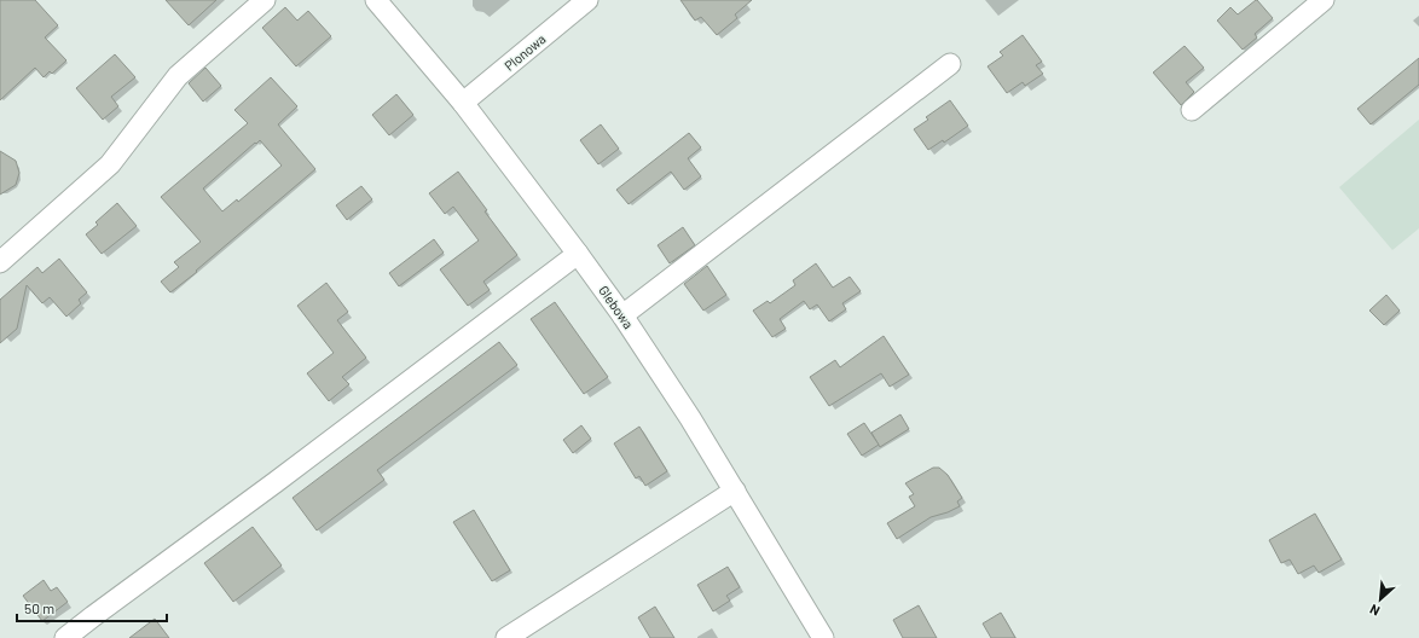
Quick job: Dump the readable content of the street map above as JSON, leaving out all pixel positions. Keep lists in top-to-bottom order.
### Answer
{
  "streets": {
    "street": ["Plonowa", "Glebowa"]
  },
  "crossings": [
    ["Plonowa", "Glebowa"]
  ],
  "scale_bar": "50 m",
  "north": "bottom left"
}
